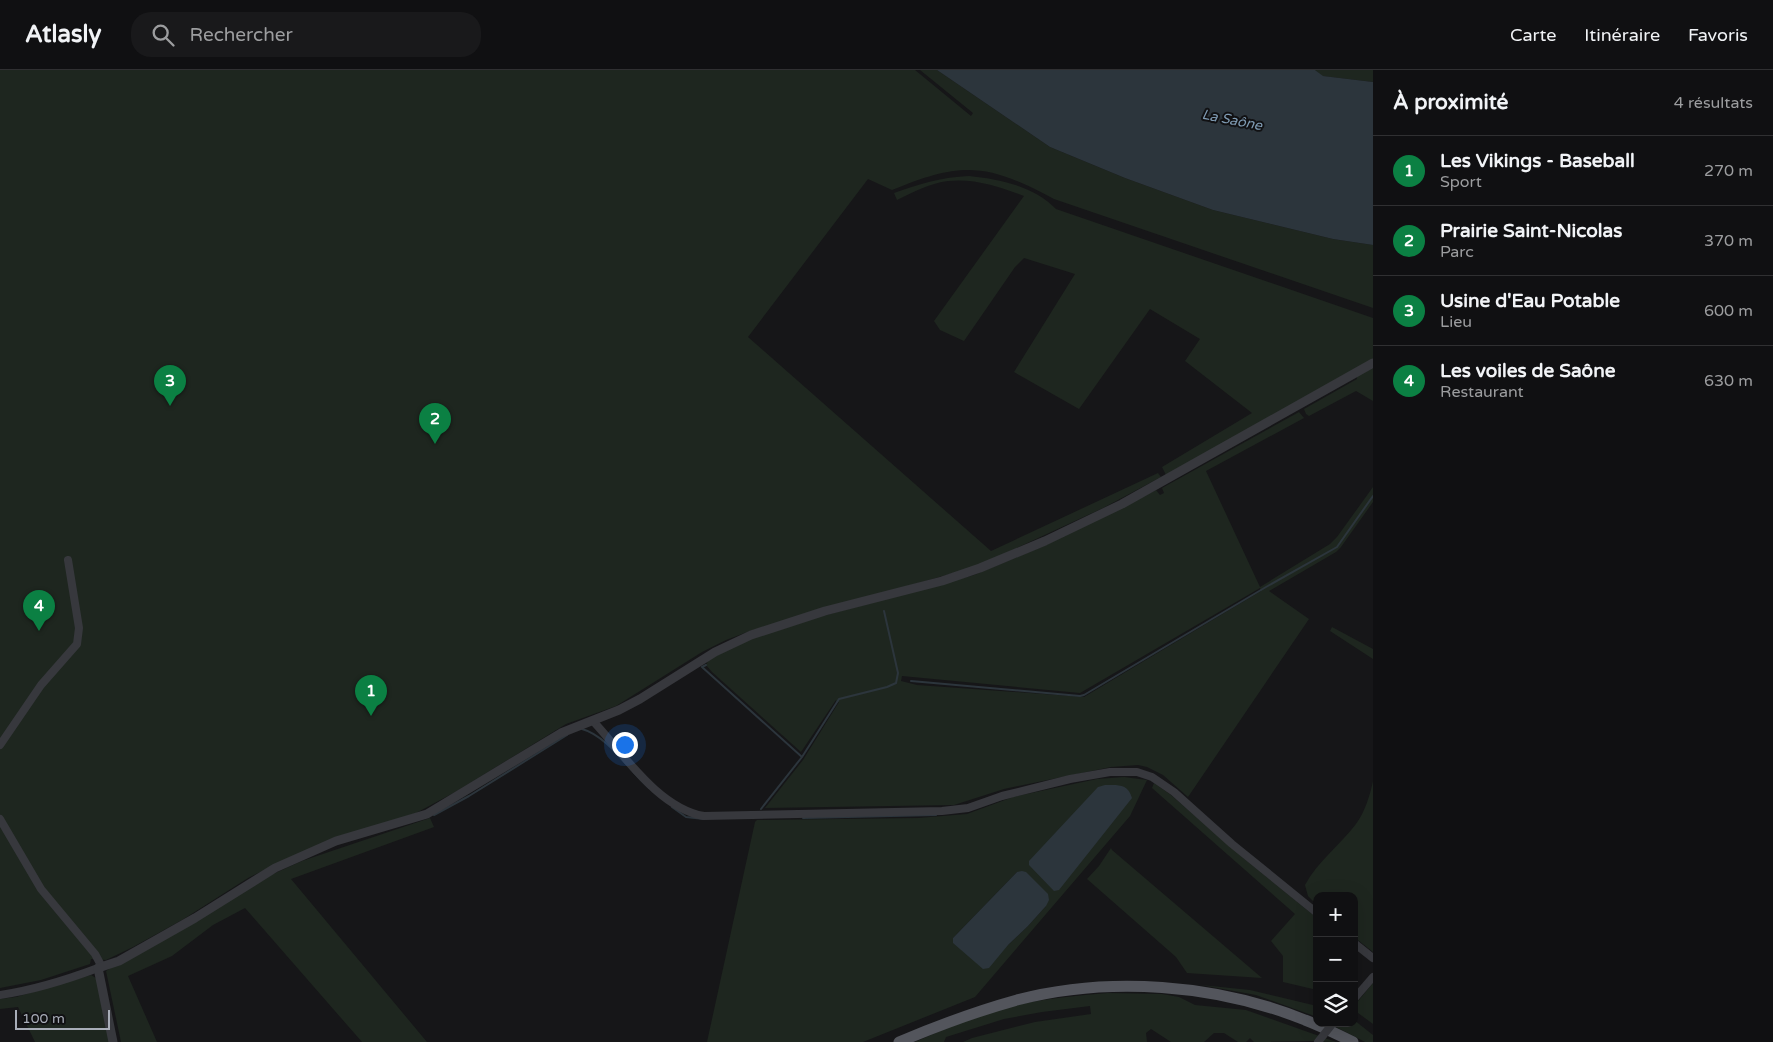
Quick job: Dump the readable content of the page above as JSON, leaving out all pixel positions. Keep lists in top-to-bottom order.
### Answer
{
  "water": ["La Saône"],
  "scale_bar": "100 m",
  "page": {
    "header": "Atlasly",
    "search": "Rechercher",
    "nav": ["Carte", "Itinéraire", "Favoris"],
    "heading": ["À proximité", "4 résultats"],
    "list": [
      {
        "mark": "1",
        "name": "Les Vikings - Baseball",
        "note": "Sport",
        "value": "270 m"
      },
      {
        "mark": "2",
        "name": "Prairie Saint-Nicolas",
        "note": "Parc",
        "value": "370 m"
      },
      {
        "mark": "3",
        "name": "Usine d'Eau Potable",
        "note": "Lieu",
        "value": "600 m"
      },
      {
        "mark": "4",
        "name": "Les voiles de Saône",
        "note": "Restaurant",
        "value": "630 m"
      }
    ],
    "pins": [
      "3",
      "2",
      "4",
      "1"
    ],
    "map_buttons": ["+", "−"],
    "scale": "100 m"
  }
}
